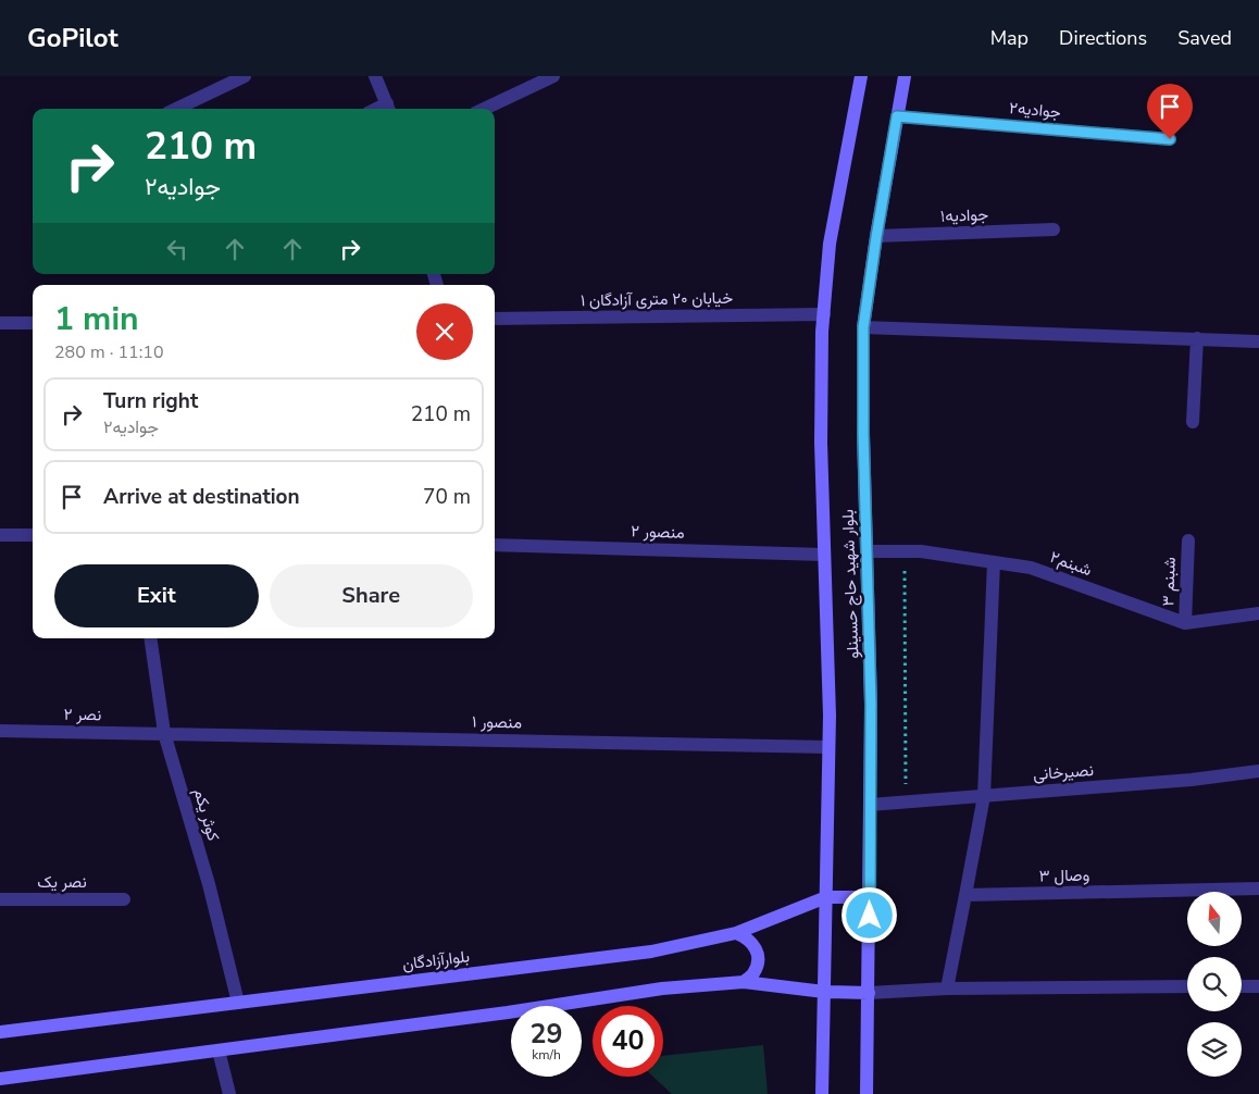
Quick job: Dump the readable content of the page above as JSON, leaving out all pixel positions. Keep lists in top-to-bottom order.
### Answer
{
  "streets": {
    "street": [
      "جوادیه۲",
      "جوادیه۱",
      "۱ خیابان ۲۰ متری آزادگان",
      "منصور ۲",
      "شبنم۲",
      "شبنم ۳",
      "بلوار شهید حاج حسینلو",
      "نصر ۲",
      "منصور ۱",
      "نصیرخانی",
      "کوثر یکم",
      "وصال ۳",
      "نصر یک",
      "بلوارآزادگان"
    ]
  },
  "crossings": [
    ["جوادیه۲", "بلوار شهید حاج حسینلو"],
    ["جوادیه۱", "بلوار شهید حاج حسینلو"],
    ["۱ خیابان ۲۰ متری آزادگان", "بلوار شهید حاج حسینلو"],
    ["منصور ۲", "بلوار شهید حاج حسینلو"],
    ["شبنم۲", "شبنم ۳"],
    ["شبنم۲", "بلوار شهید حاج حسینلو"],
    ["بلوار شهید حاج حسینلو", "منصور ۱"],
    ["بلوار شهید حاج حسینلو", "نصیرخانی"],
    ["بلوار شهید حاج حسینلو", "بلوارآزادگان"],
    ["نصر ۲", "منصور ۱"],
    ["نصر ۲", "کوثر یکم"],
    ["منصور ۱", "کوثر یکم"],
    ["کوثر یکم", "بلوارآزادگان"]
  ],
  "north": "top",
  "page": {
    "header": "GoPilot",
    "nav": ["Map", "Directions", "Saved"],
    "turn": ["210 m", "جوادیه۲"],
    "heading": ["1 min", "280 m · 11:10"],
    "list": [
      {
        "name": "Turn right",
        "note": "جوادیه۲",
        "value": "210 m"
      },
      {
        "name": "Arrive at destination",
        "value": "70 m"
      }
    ],
    "buttons": ["Exit", "Share"],
    "speed": "29 km/h",
    "limit": "40"
  }
}
